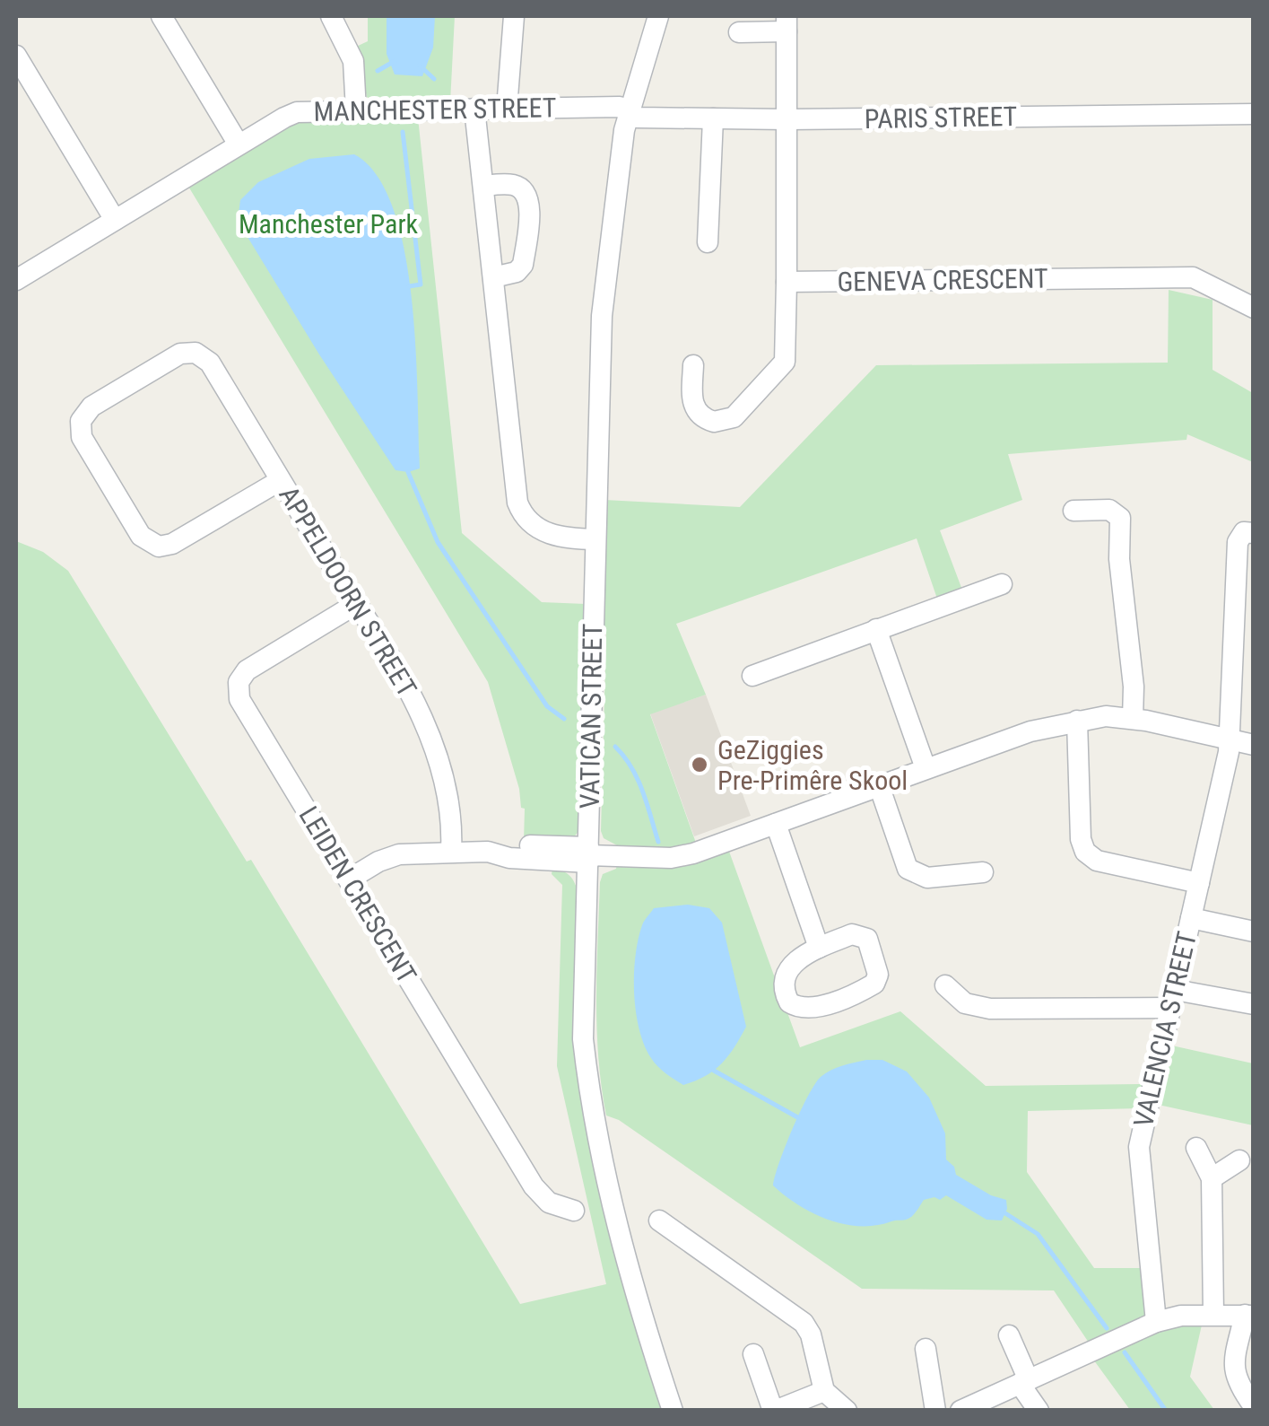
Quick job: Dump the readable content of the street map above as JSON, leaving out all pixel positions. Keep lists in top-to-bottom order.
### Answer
{
  "streets": {
    "street": [
      "MANCHESTER STREET",
      "PARIS STREET",
      "GENEVA CRESCENT",
      "APPELDOORN STREET",
      "VATICAN STREET",
      "LEIDEN CRESCENT",
      "VALENCIA STREET"
    ]
  },
  "crossings": [
    ["MANCHESTER STREET", "PARIS STREET"],
    ["MANCHESTER STREET", "VATICAN STREET"],
    ["PARIS STREET", "VATICAN STREET"],
    ["APPELDOORN STREET", "LEIDEN CRESCENT"]
  ],
  "parks": ["Manchester Park"],
  "places": ["GeZiggies Pre-Primêre Skool"]
}
